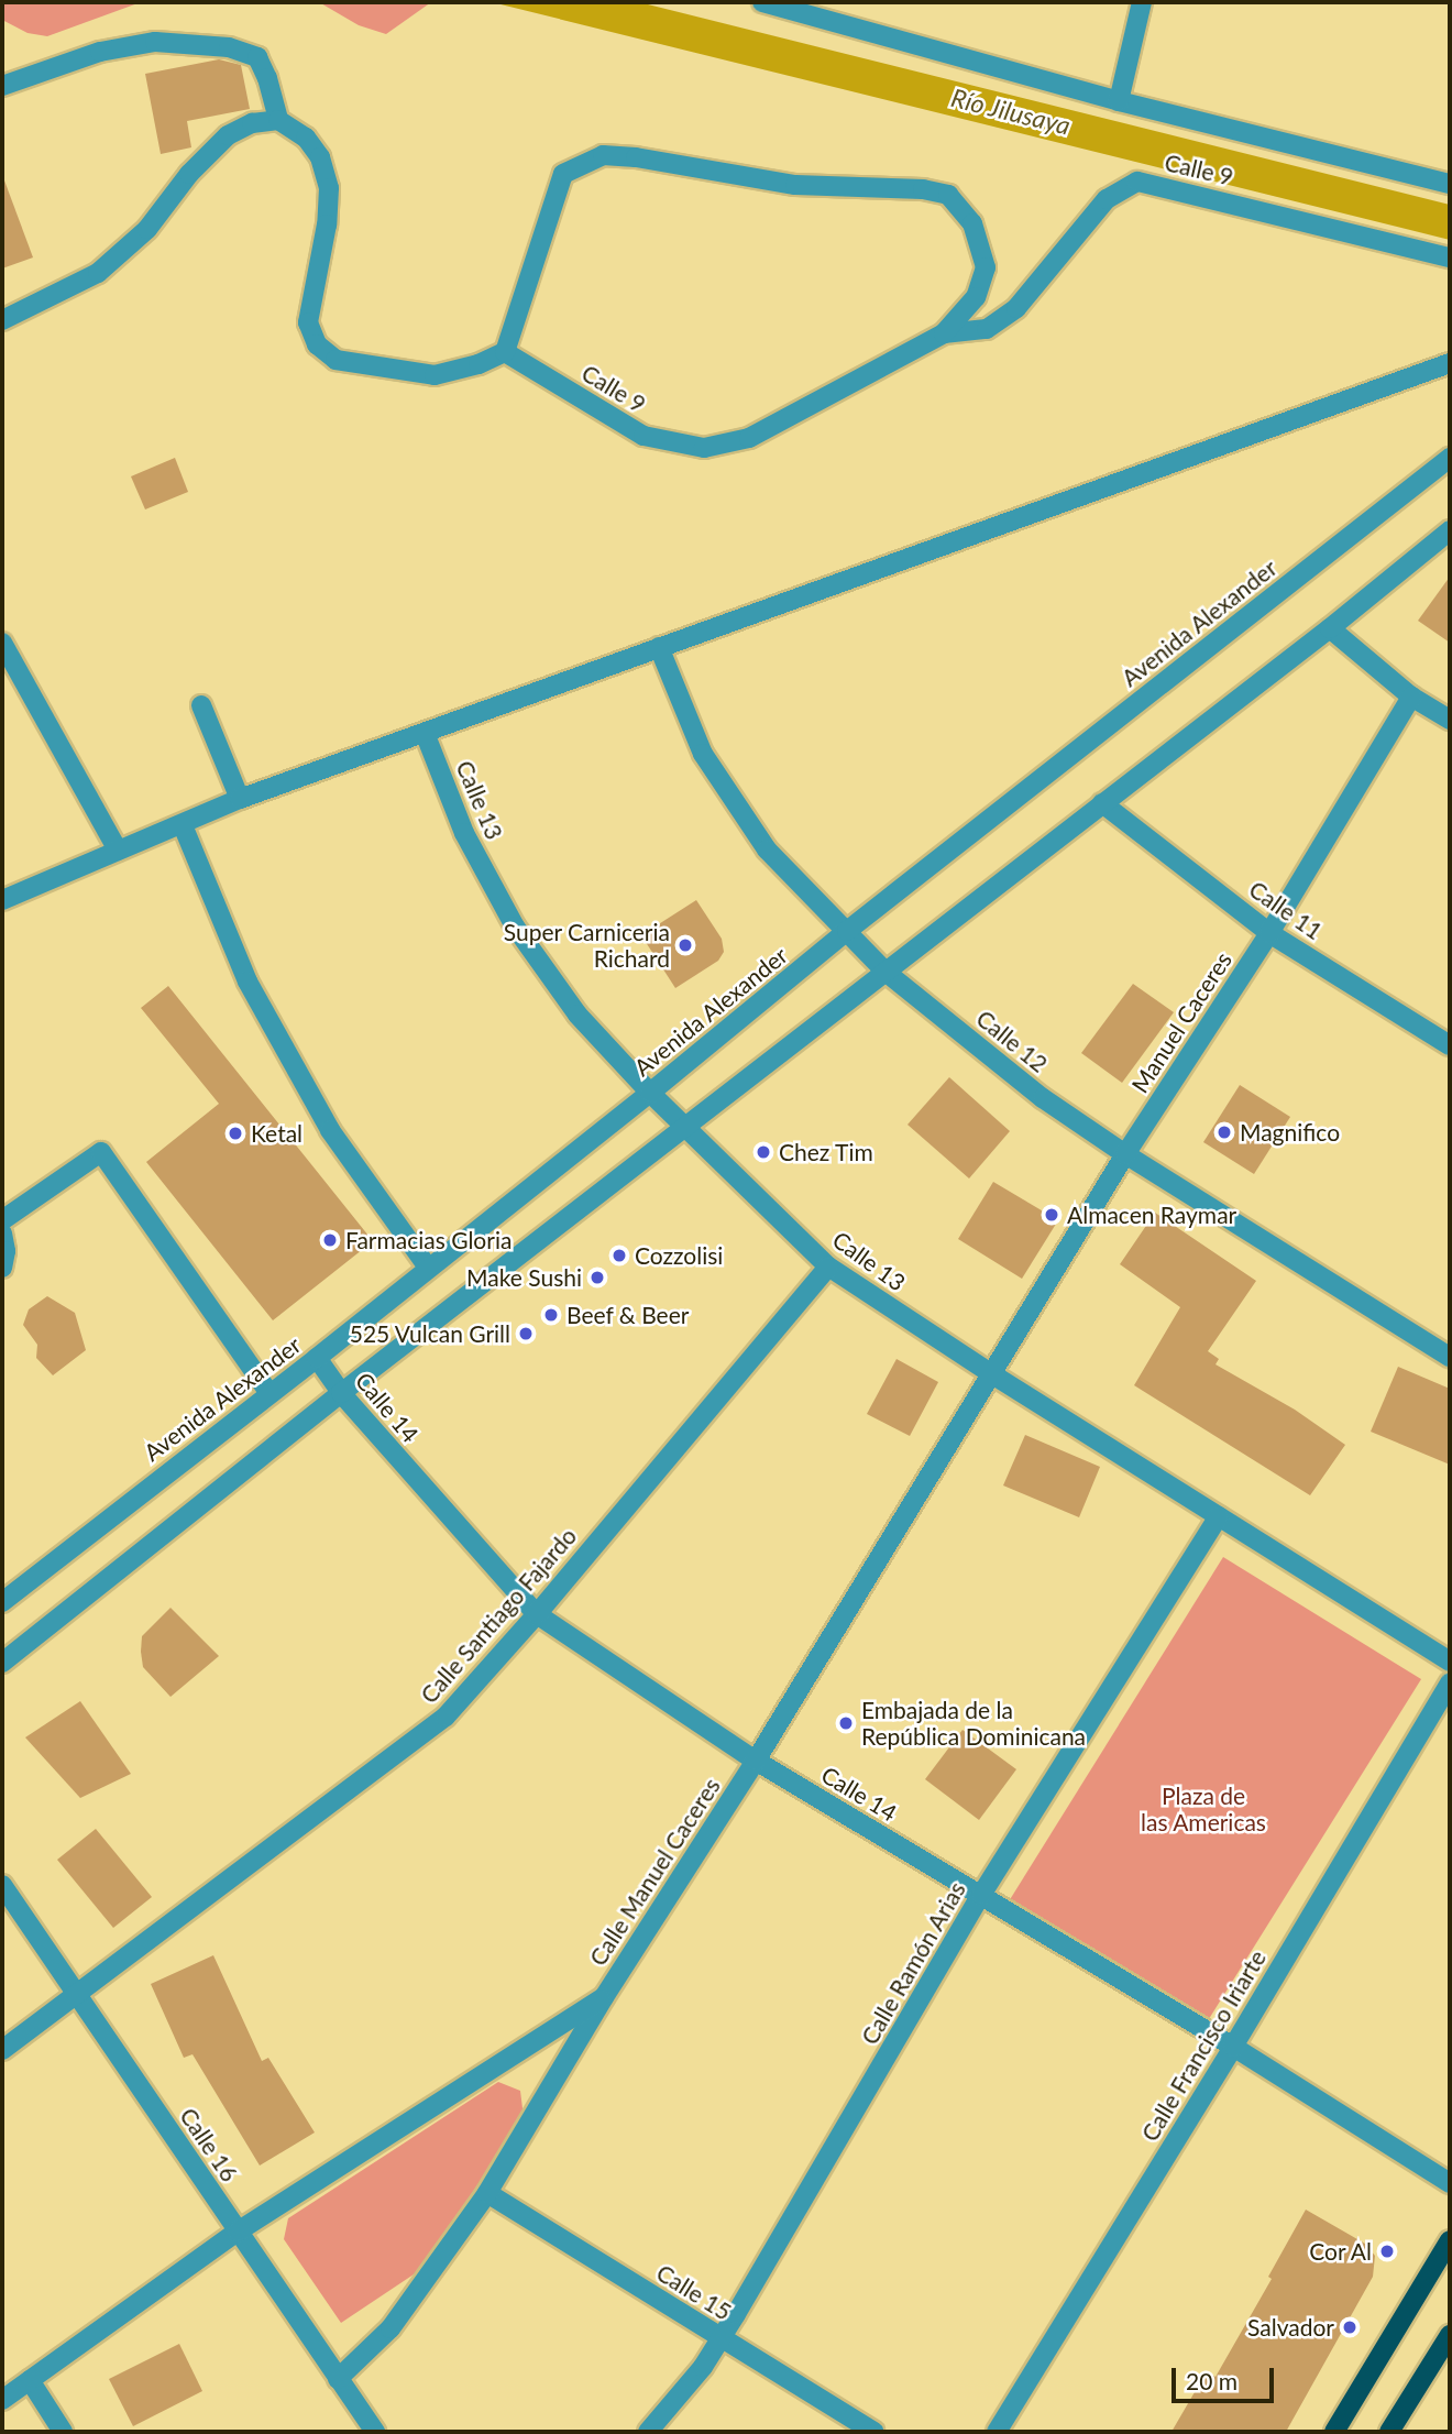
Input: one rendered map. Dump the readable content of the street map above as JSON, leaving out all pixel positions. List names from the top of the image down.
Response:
{
  "streets": {
    "street": [
      "Calle 9",
      "Avenida Alexander",
      "Calle 13",
      "Calle 11",
      "Manuel Caceres",
      "Calle 12",
      "Calle 14",
      "Calle Santiago Fajardo",
      "Calle Manuel Caceres",
      "Calle Ramón Arias",
      "Calle Francisco Iriarte",
      "Calle 16",
      "Calle 15"
    ]
  },
  "crossings": [
    ["Avenida Alexander", "Calle 13"],
    ["Avenida Alexander", "Calle 12"],
    ["Avenida Alexander", "Calle 14"],
    ["Calle 13", "Manuel Caceres"],
    ["Calle 13", "Calle Santiago Fajardo"],
    ["Calle 13", "Calle Manuel Caceres"],
    ["Calle 13", "Calle Ramón Arias"],
    ["Calle 11", "Manuel Caceres"],
    ["Manuel Caceres", "Calle 12"],
    ["Manuel Caceres", "Calle Manuel Caceres"],
    ["Calle 14", "Calle Santiago Fajardo"],
    ["Calle 14", "Calle Manuel Caceres"],
    ["Calle 14", "Calle Ramón Arias"],
    ["Calle 14", "Calle Francisco Iriarte"],
    ["Calle Santiago Fajardo", "Calle 16"],
    ["Calle Manuel Caceres", "Calle 16"],
    ["Calle Manuel Caceres", "Calle 15"],
    ["Calle Ramón Arias", "Calle 15"]
  ],
  "water": ["Río Jilusaya"],
  "parks": ["Plaza de las Americas"],
  "places": [
    "Super Carniceria Richard",
    "Magnifico",
    "Ketal",
    "Chez Tim",
    "Almacen Raymar",
    "Farmacias Gloria",
    "Cozzolisi",
    "Make Sushi",
    "Beef & Beer",
    "525 Vulcan Grill",
    "Embajada de la República Dominicana",
    "Cor Al",
    "Salvador"
  ],
  "scale_bar": "20 m"
}
